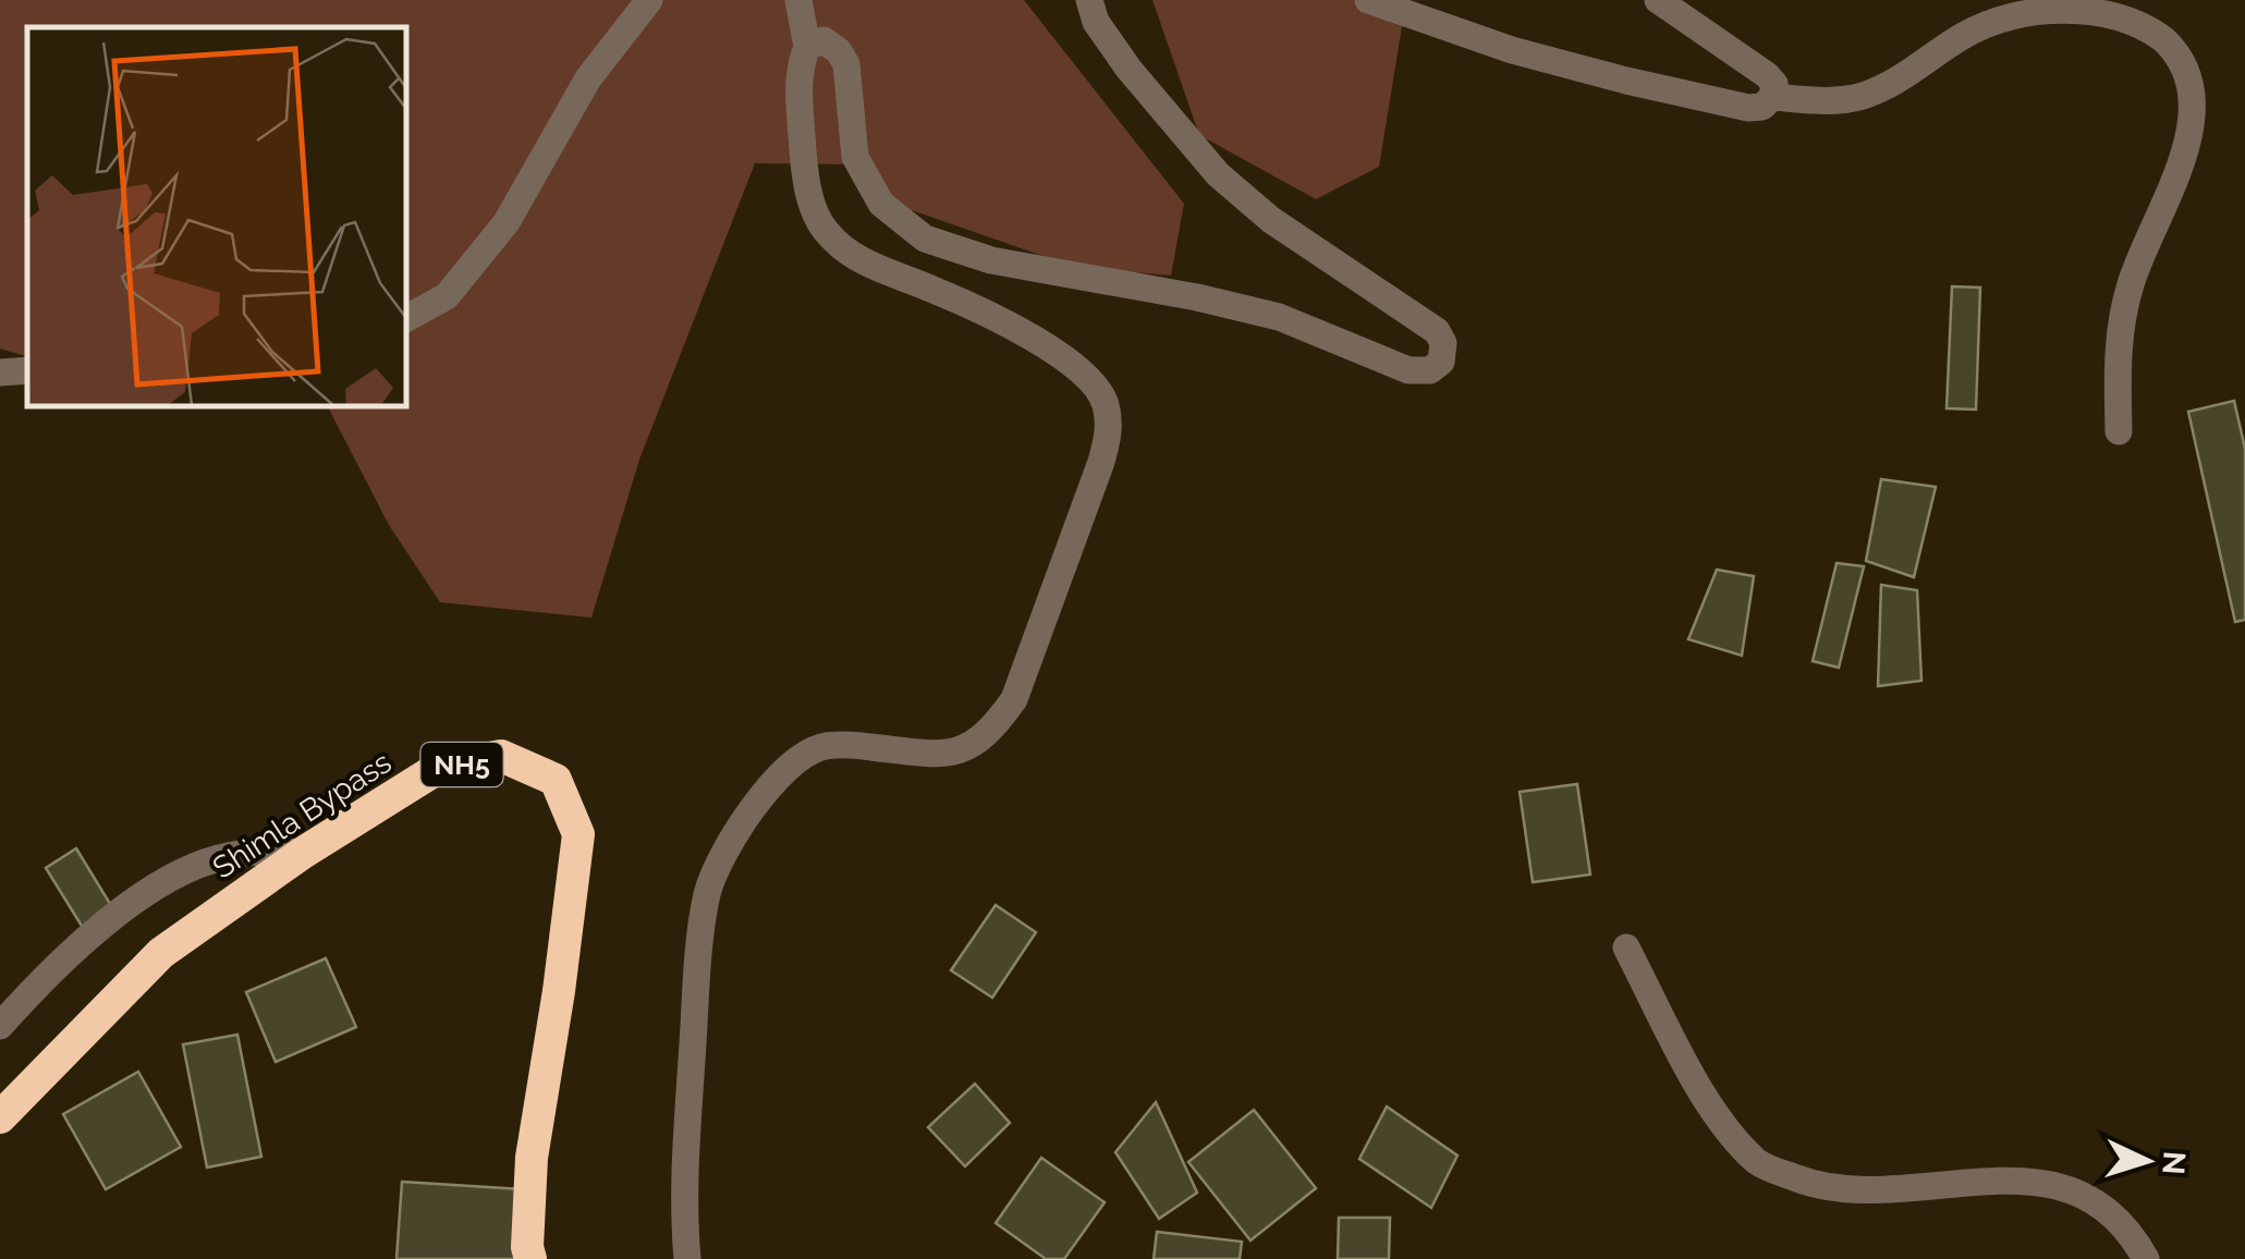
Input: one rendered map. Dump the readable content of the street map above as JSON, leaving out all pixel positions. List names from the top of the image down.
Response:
{
  "streets": {
    "highway": ["NH5", "Shimla Bypass"]
  },
  "north": "right"
}
